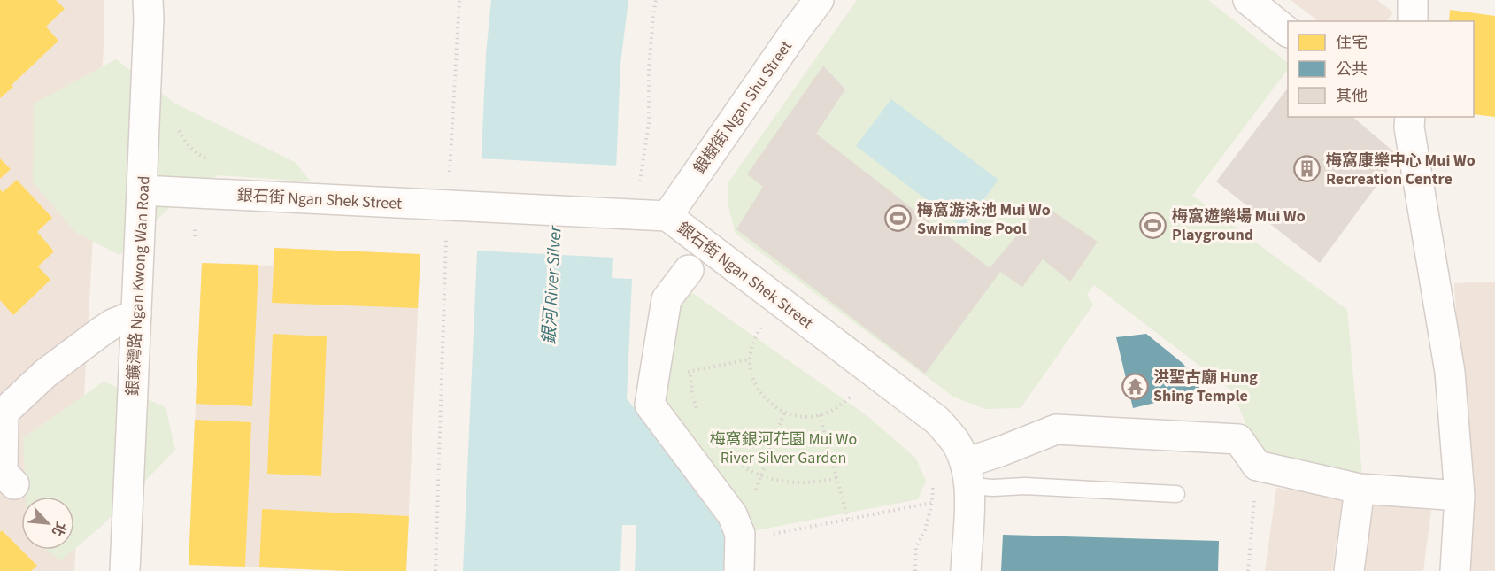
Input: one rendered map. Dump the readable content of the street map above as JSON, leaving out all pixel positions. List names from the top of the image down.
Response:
{
  "streets": {
    "street": ["銀樹街 Ngan Shu Street", "銀石街 Ngan Shek Street", "銀鑛灣路 Ngan Kwong Wan Road"]
  },
  "crossings": [
    ["銀樹街 Ngan Shu Street", "銀石街 Ngan Shek Street"],
    ["銀石街 Ngan Shek Street", "銀鑛灣路 Ngan Kwong Wan Road"]
  ],
  "water": ["銀河 River Silver"],
  "parks": ["梅窩銀河花園 Mui Wo River Silver Garden"],
  "places": {
    "building": ["梅窩康樂中心 Mui Wo Recreation Centre"],
    "sports": ["梅窩游泳池 Mui Wo Swimming Pool", "梅窩遊樂場 Mui Wo Playground"],
    "temple": ["洪聖古廟 Hung Shing Temple"]
  },
  "legend": ["住宅", "公共", "其他"],
  "north": "bottom right"
}
